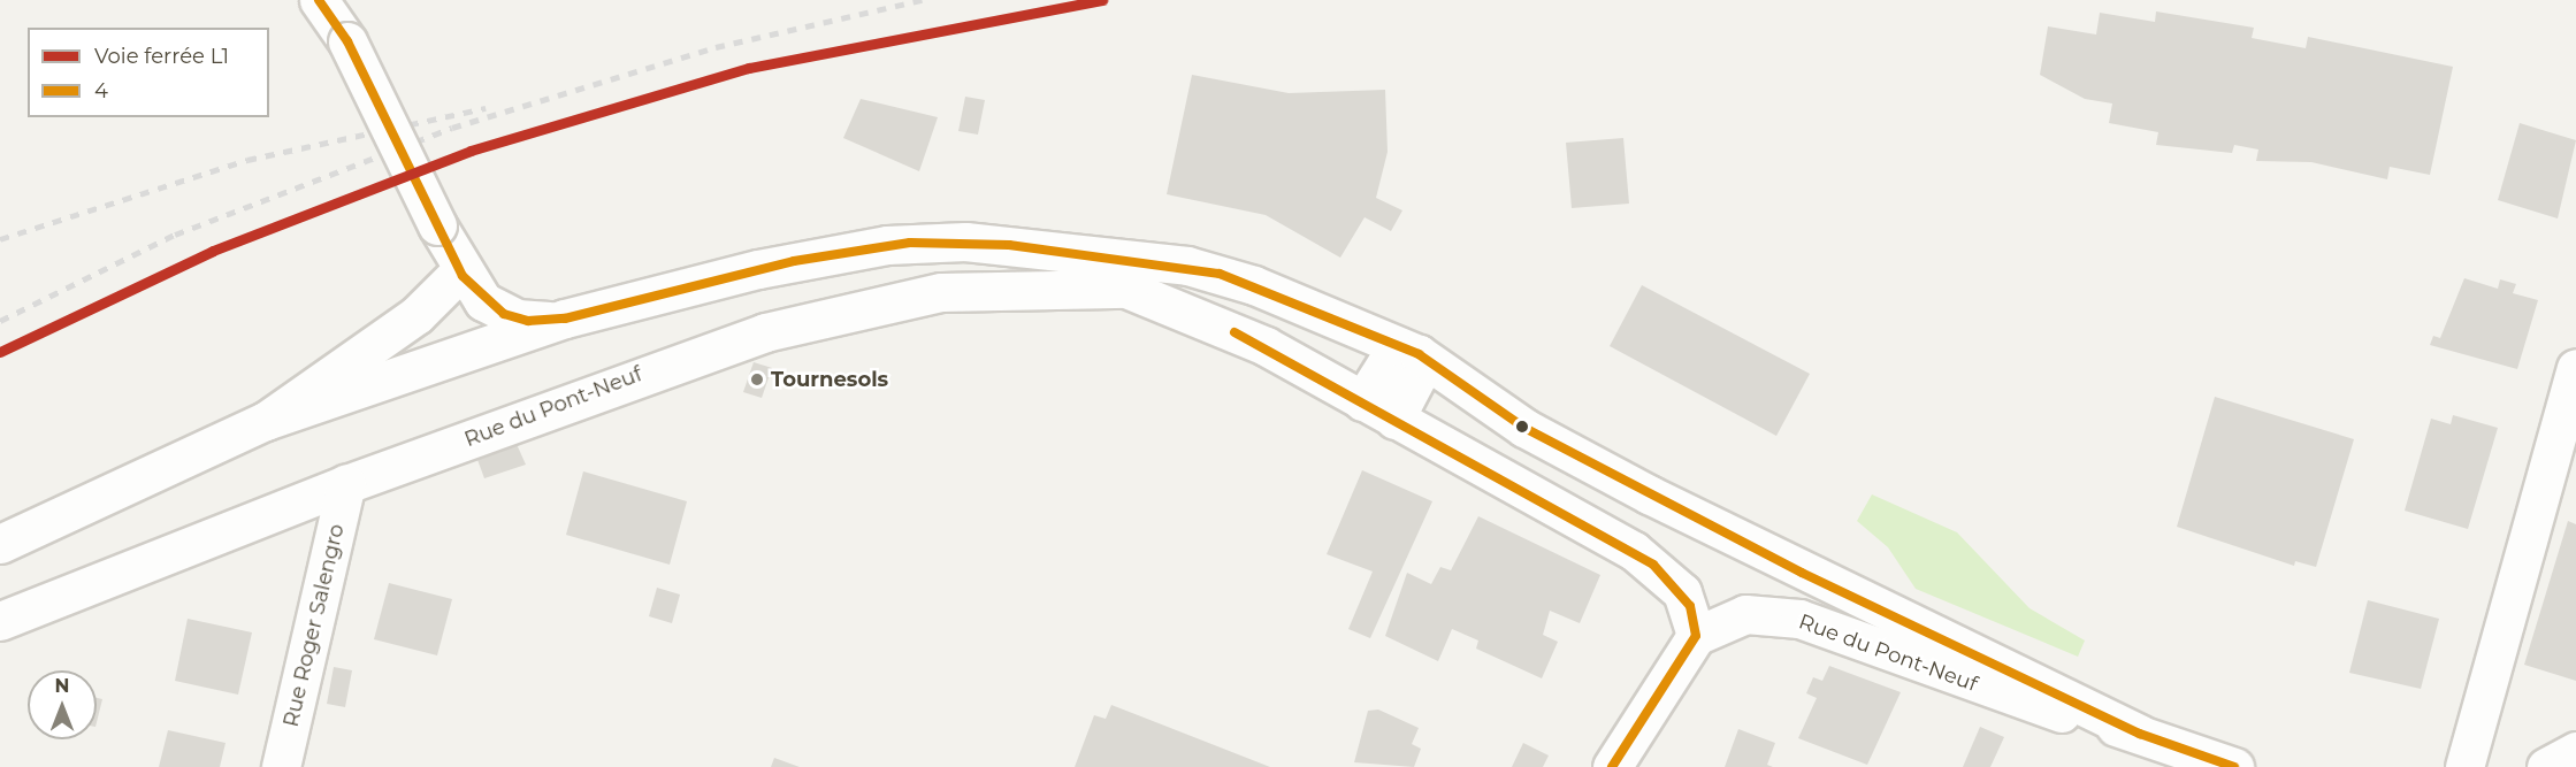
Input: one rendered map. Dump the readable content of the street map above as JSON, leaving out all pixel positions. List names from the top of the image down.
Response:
{
  "streets": {
    "street": ["Rue du Pont-Neuf", "Rue Roger Salengro"]
  },
  "crossings": [
    ["Rue du Pont-Neuf", "Rue Roger Salengro"]
  ],
  "places": ["Tournesols"],
  "lines": ["rail line L1", "transit line 4"],
  "legend": ["Voie ferrée L1", "4"],
  "north": "top"
}
